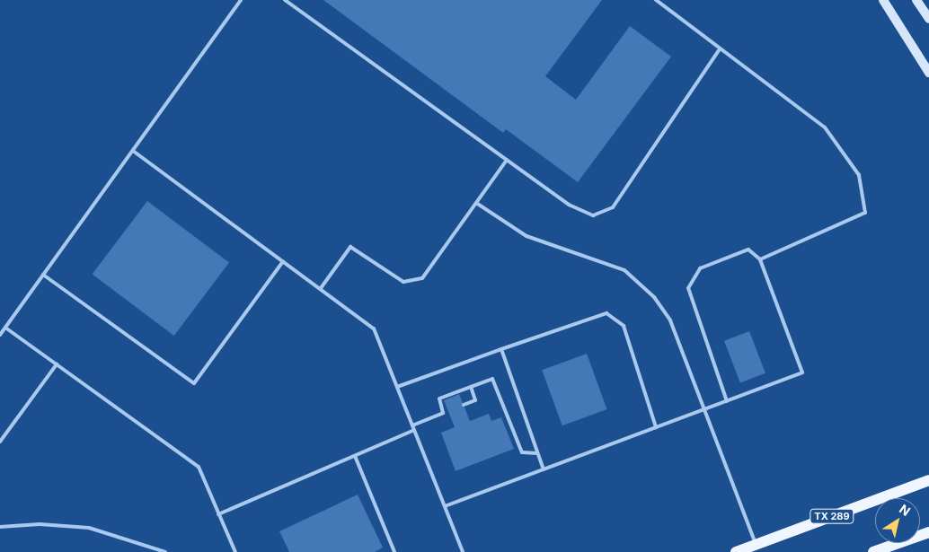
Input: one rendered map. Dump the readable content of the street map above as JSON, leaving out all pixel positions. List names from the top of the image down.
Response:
{
  "streets": {
    "main road": ["TX 289"]
  },
  "north": "top right"
}
